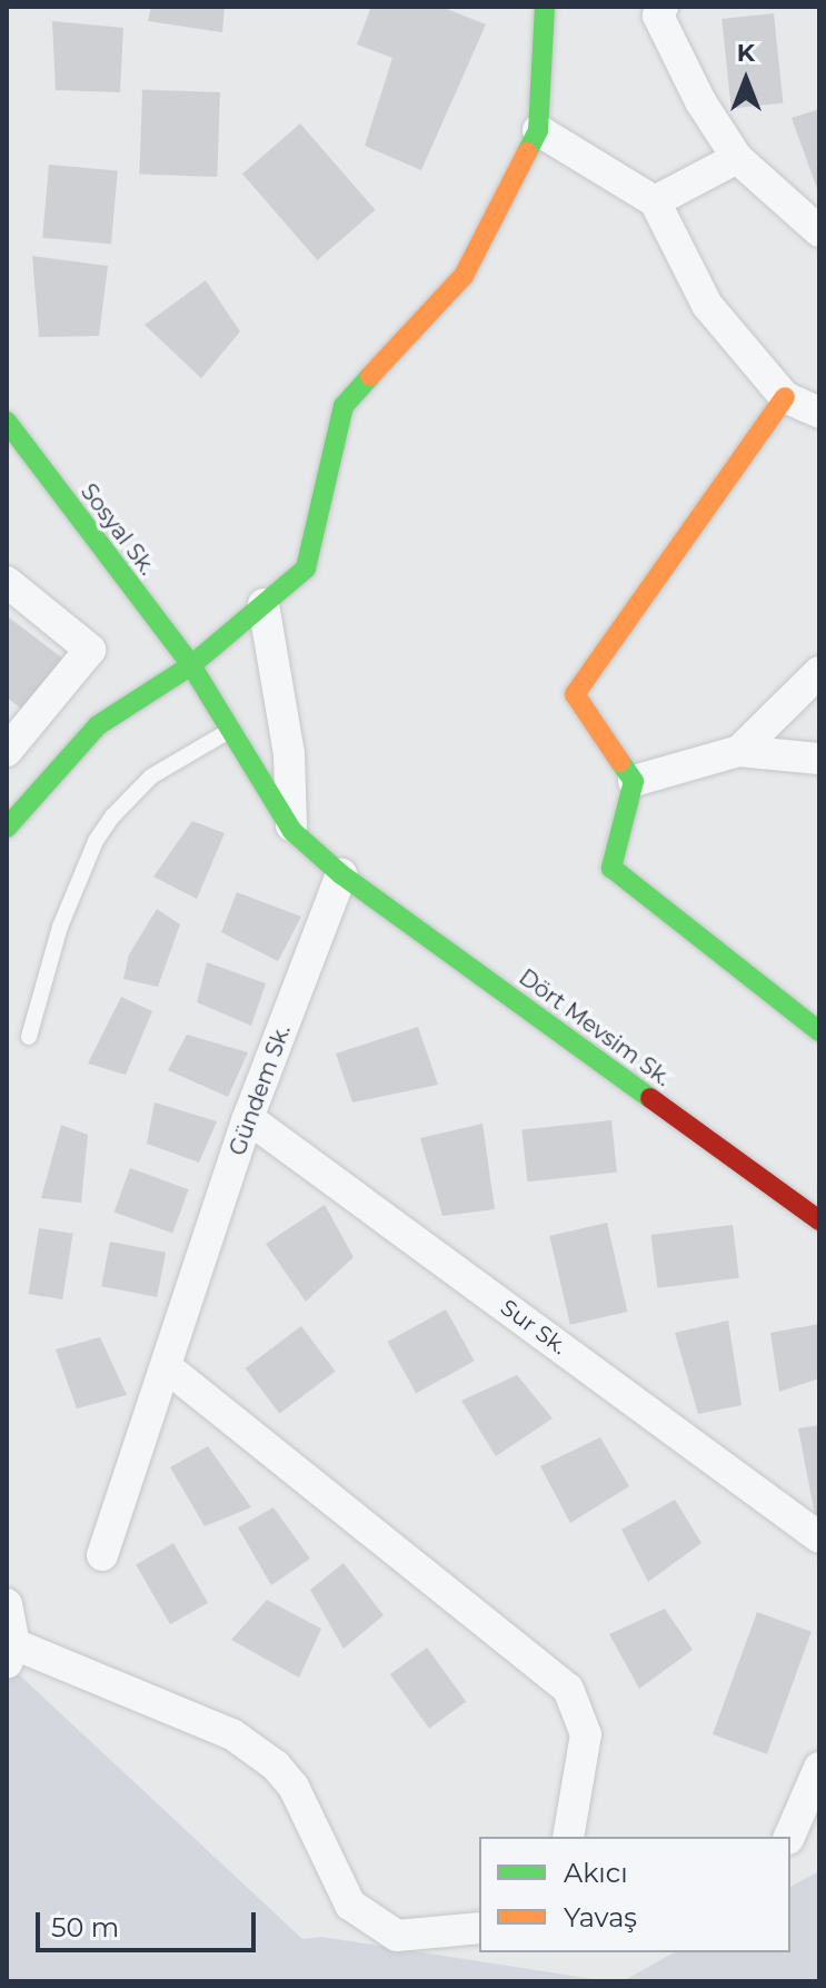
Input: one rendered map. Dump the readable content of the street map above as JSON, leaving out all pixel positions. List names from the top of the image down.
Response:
{
  "streets": {
    "street": [
      "Sosyal Sk.",
      "Dört Mevsim Sk.",
      "Gündem Sk.",
      "Sur Sk."
    ]
  },
  "crossings": [
    ["Dört Mevsim Sk.", "Gündem Sk."],
    ["Gündem Sk.", "Sur Sk."]
  ],
  "legend": ["Akıcı", "Yavaş"],
  "scale_bar": "50 m",
  "north": "top"
}
